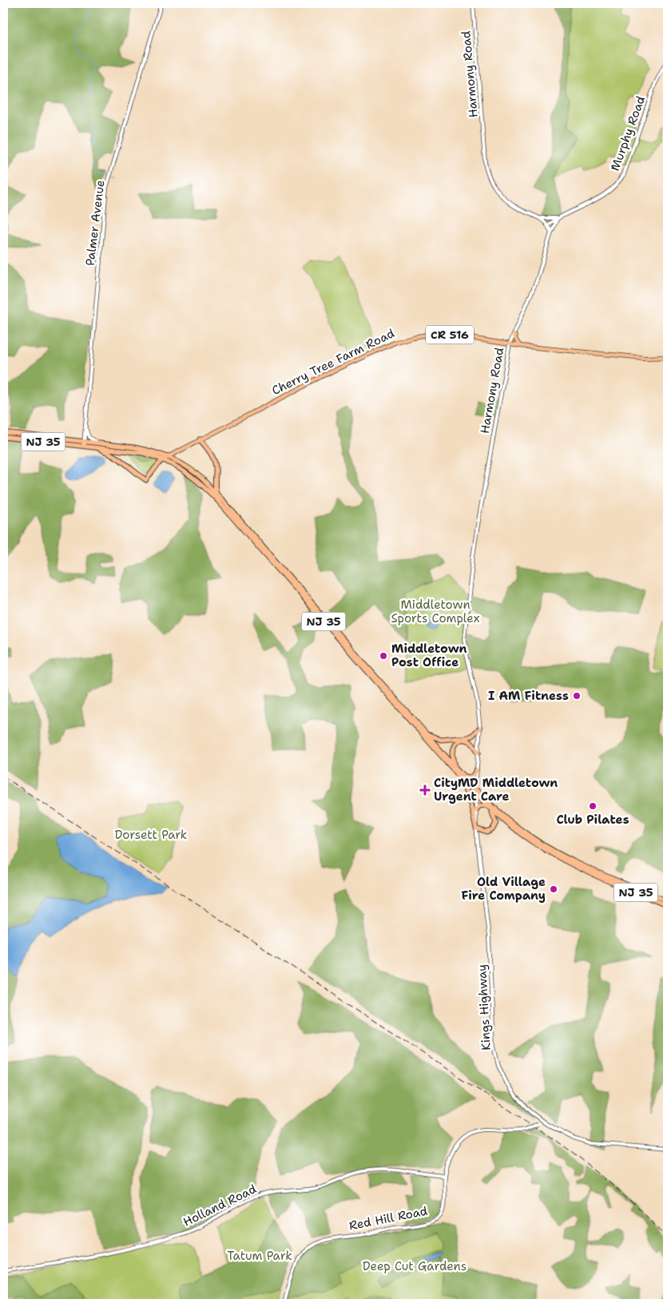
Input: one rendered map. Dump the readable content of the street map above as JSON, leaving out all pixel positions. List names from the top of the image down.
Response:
{
  "streets": {
    "highway": ["CR 516", "NJ 35"],
    "main road": ["Cherry Tree Farm Road"],
    "street": [
      "Harmony Road",
      "Murphy Road",
      "Palmer Avenue",
      "Kings Highway",
      "Holland Road",
      "Red Hill Road"
    ]
  },
  "crossings": [
    ["Harmony Road", "Murphy Road"],
    ["Harmony Road", "Cherry Tree Farm Road"],
    ["Harmony Road", "NJ 35"],
    ["Harmony Road", "Kings Highway"],
    ["Palmer Avenue", "NJ 35"],
    ["CR 516", "Cherry Tree Farm Road"],
    ["CR 516", "NJ 35"],
    ["Cherry Tree Farm Road", "NJ 35"],
    ["NJ 35", "Kings Highway"],
    ["Kings Highway", "Red Hill Road"],
    ["Holland Road", "Red Hill Road"]
  ],
  "parks": [
    "Middletown Sports Complex",
    "Dorsett Park",
    "Tatum Park",
    "Deep Cut Gardens"
  ],
  "places": {
    "other": [
      "Middletown Post Office",
      "I AM Fitness",
      "Club Pilates",
      "Old Village Fire Company"
    ],
    "health": ["CityMD Middletown Urgent Care"]
  }
}
